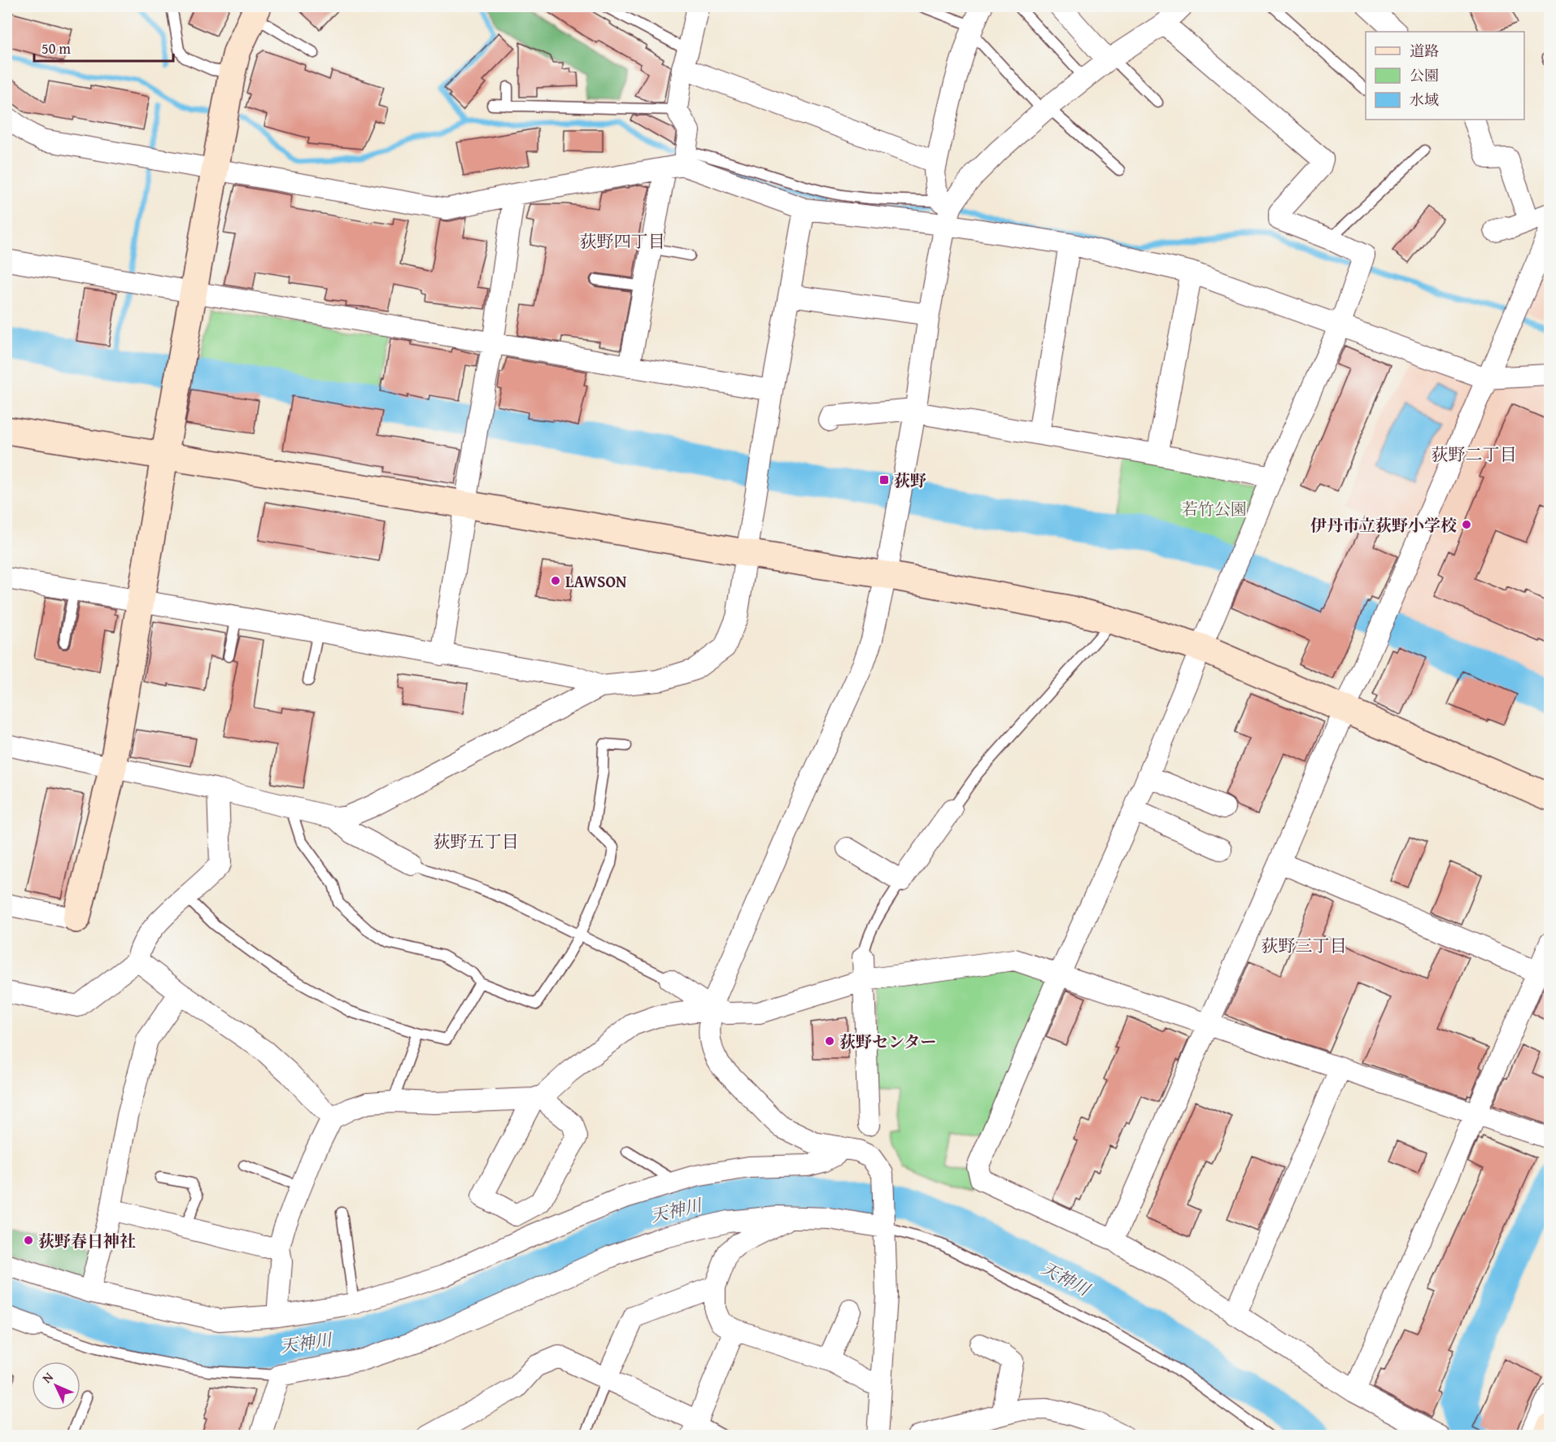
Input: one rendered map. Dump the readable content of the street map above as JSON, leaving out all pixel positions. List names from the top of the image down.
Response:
{
  "districts": [
    "荻野四丁目",
    "荻野二丁目",
    "荻野五丁目",
    "荻野三丁目"
  ],
  "water": ["天神川"],
  "parks": ["若竹公園"],
  "places": {
    "transit": ["荻野"],
    "other": [
      "伊丹市立荻野小学校",
      "LAWSON",
      "荻野センター",
      "荻野春日神社"
    ]
  },
  "legend": ["道路", "公園", "水域"],
  "scale_bar": "50 m",
  "north": "top left"
}
